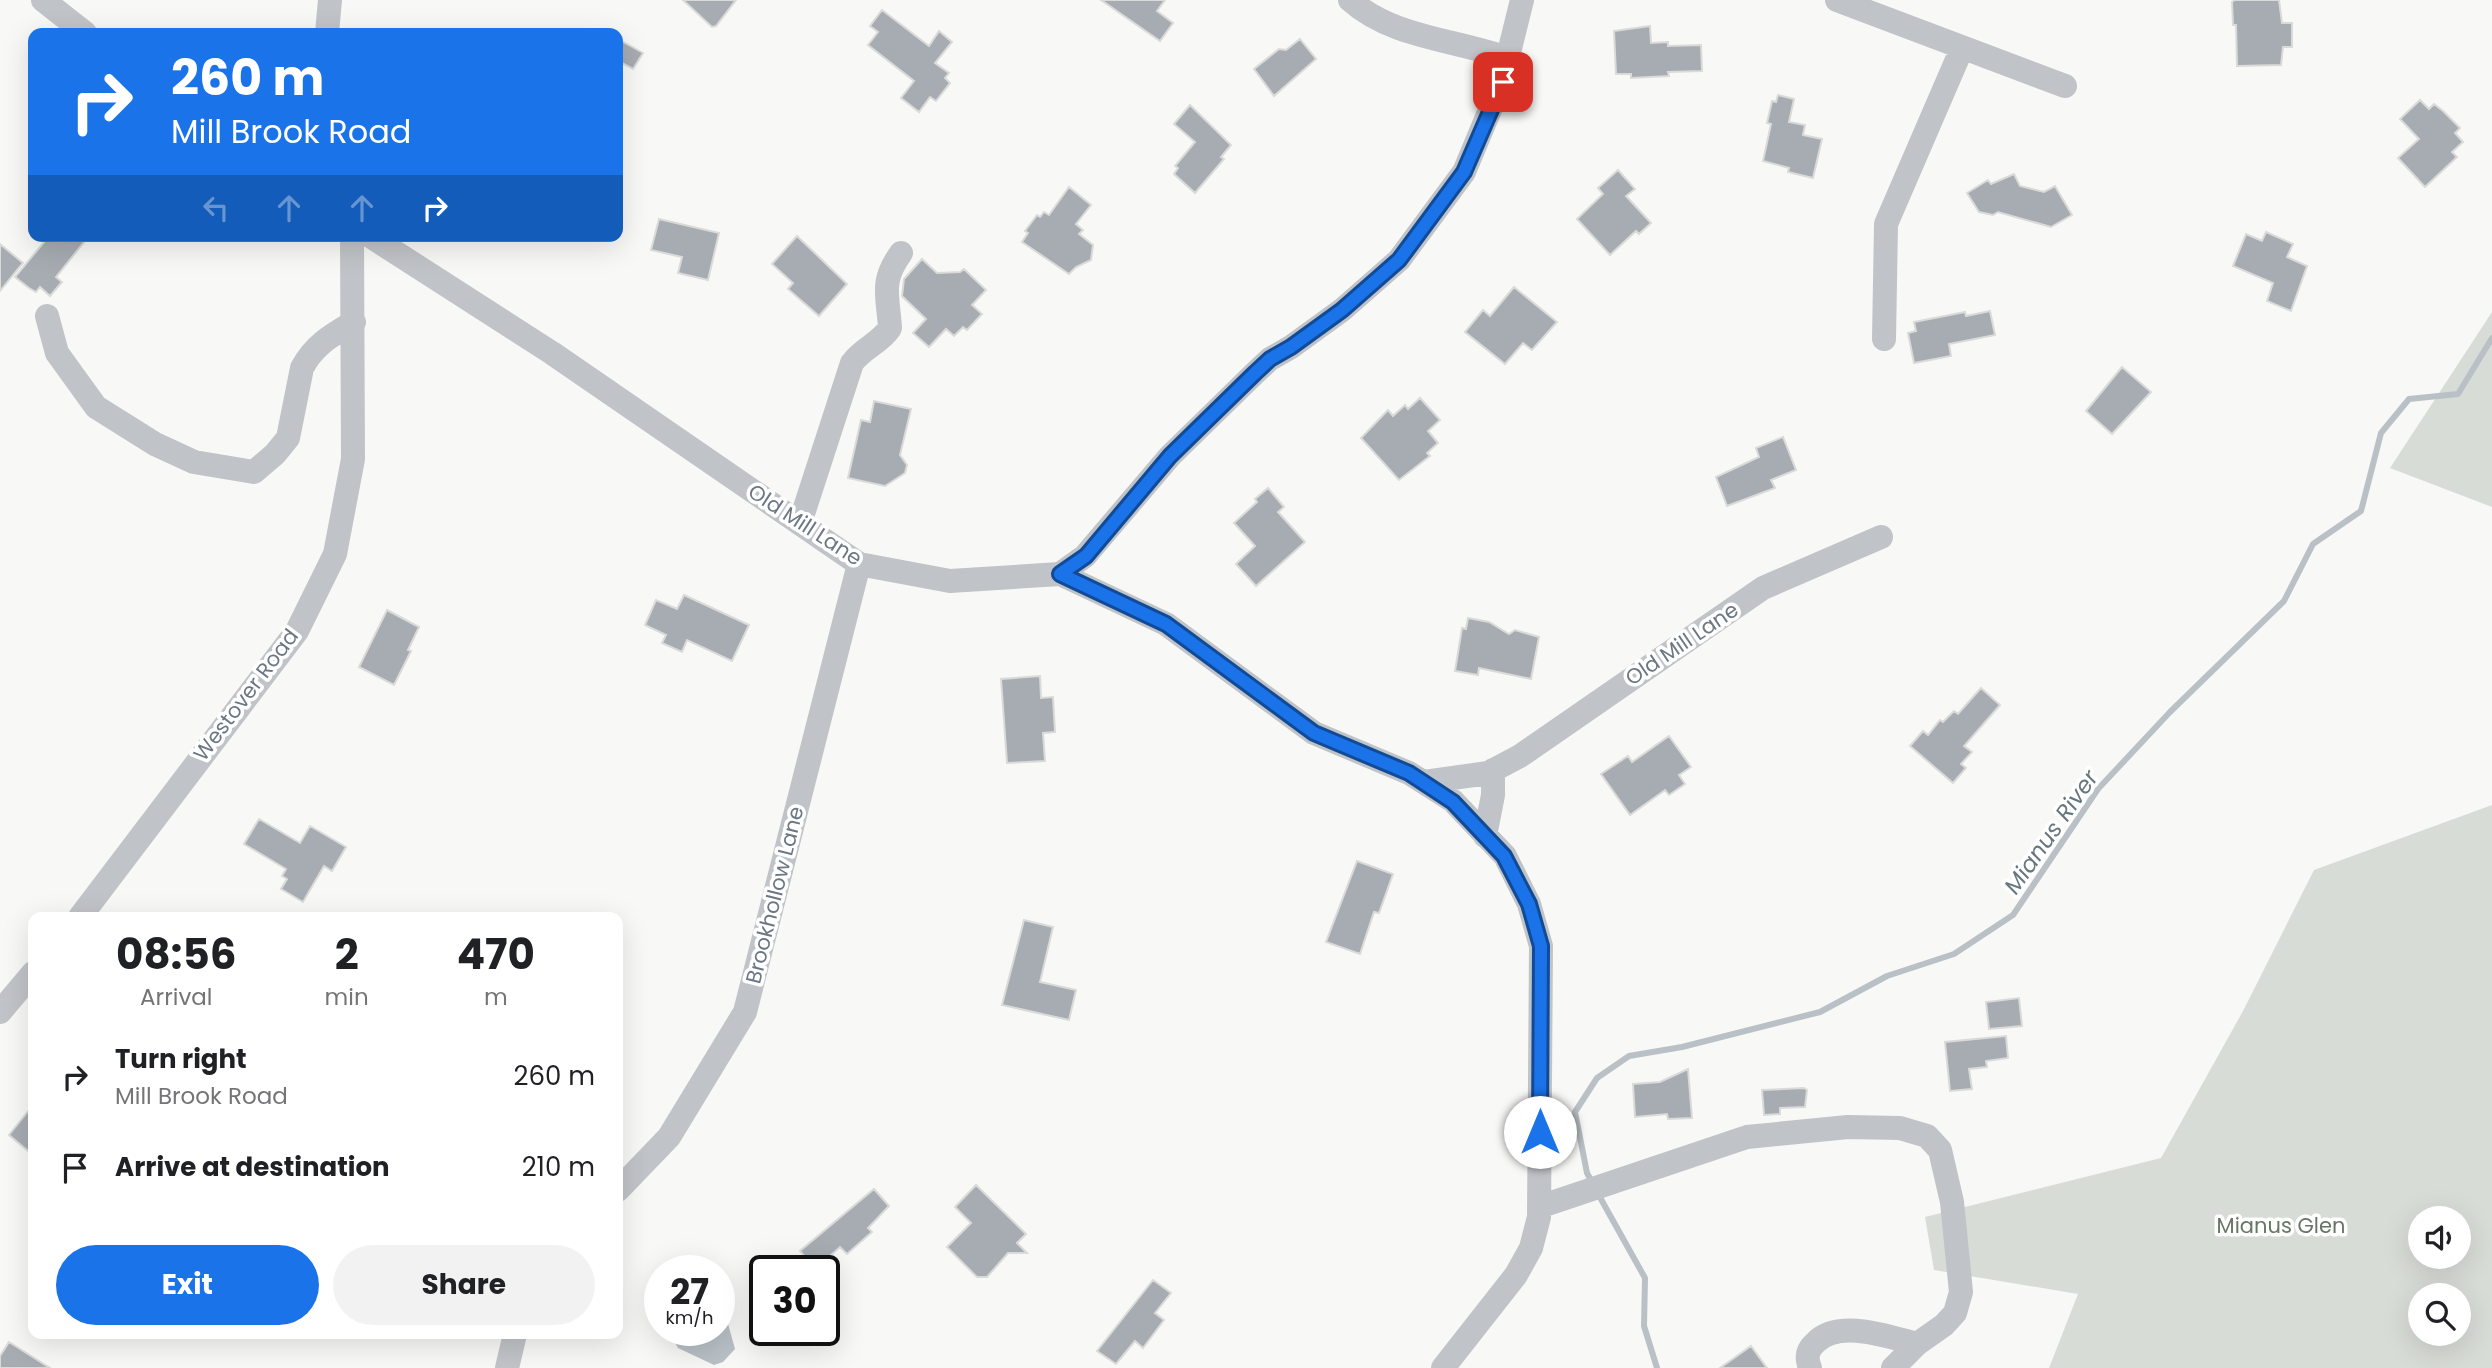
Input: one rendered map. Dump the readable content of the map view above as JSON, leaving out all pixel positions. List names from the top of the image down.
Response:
{
  "streets": {
    "street": ["Old Mill Lane", "Westover Road", "Brookhollow Lane"]
  },
  "crossings": [
    ["Old Mill Lane", "Brookhollow Lane"]
  ],
  "water": ["Mianus River"],
  "parks": ["Mianus Glen"],
  "page": {
    "turn": ["260 m", "Mill Brook Road"],
    "eta": [
      "08:56",
      "Arrival",
      "2",
      "min",
      "470",
      "m"
    ],
    "list": [
      {
        "name": "Turn right",
        "note": "Mill Brook Road",
        "value": "260 m"
      },
      {
        "name": "Arrive at destination",
        "value": "210 m"
      }
    ],
    "buttons": ["Exit", "Share"],
    "speed": "27 km/h",
    "limit": "30"
  }
}
